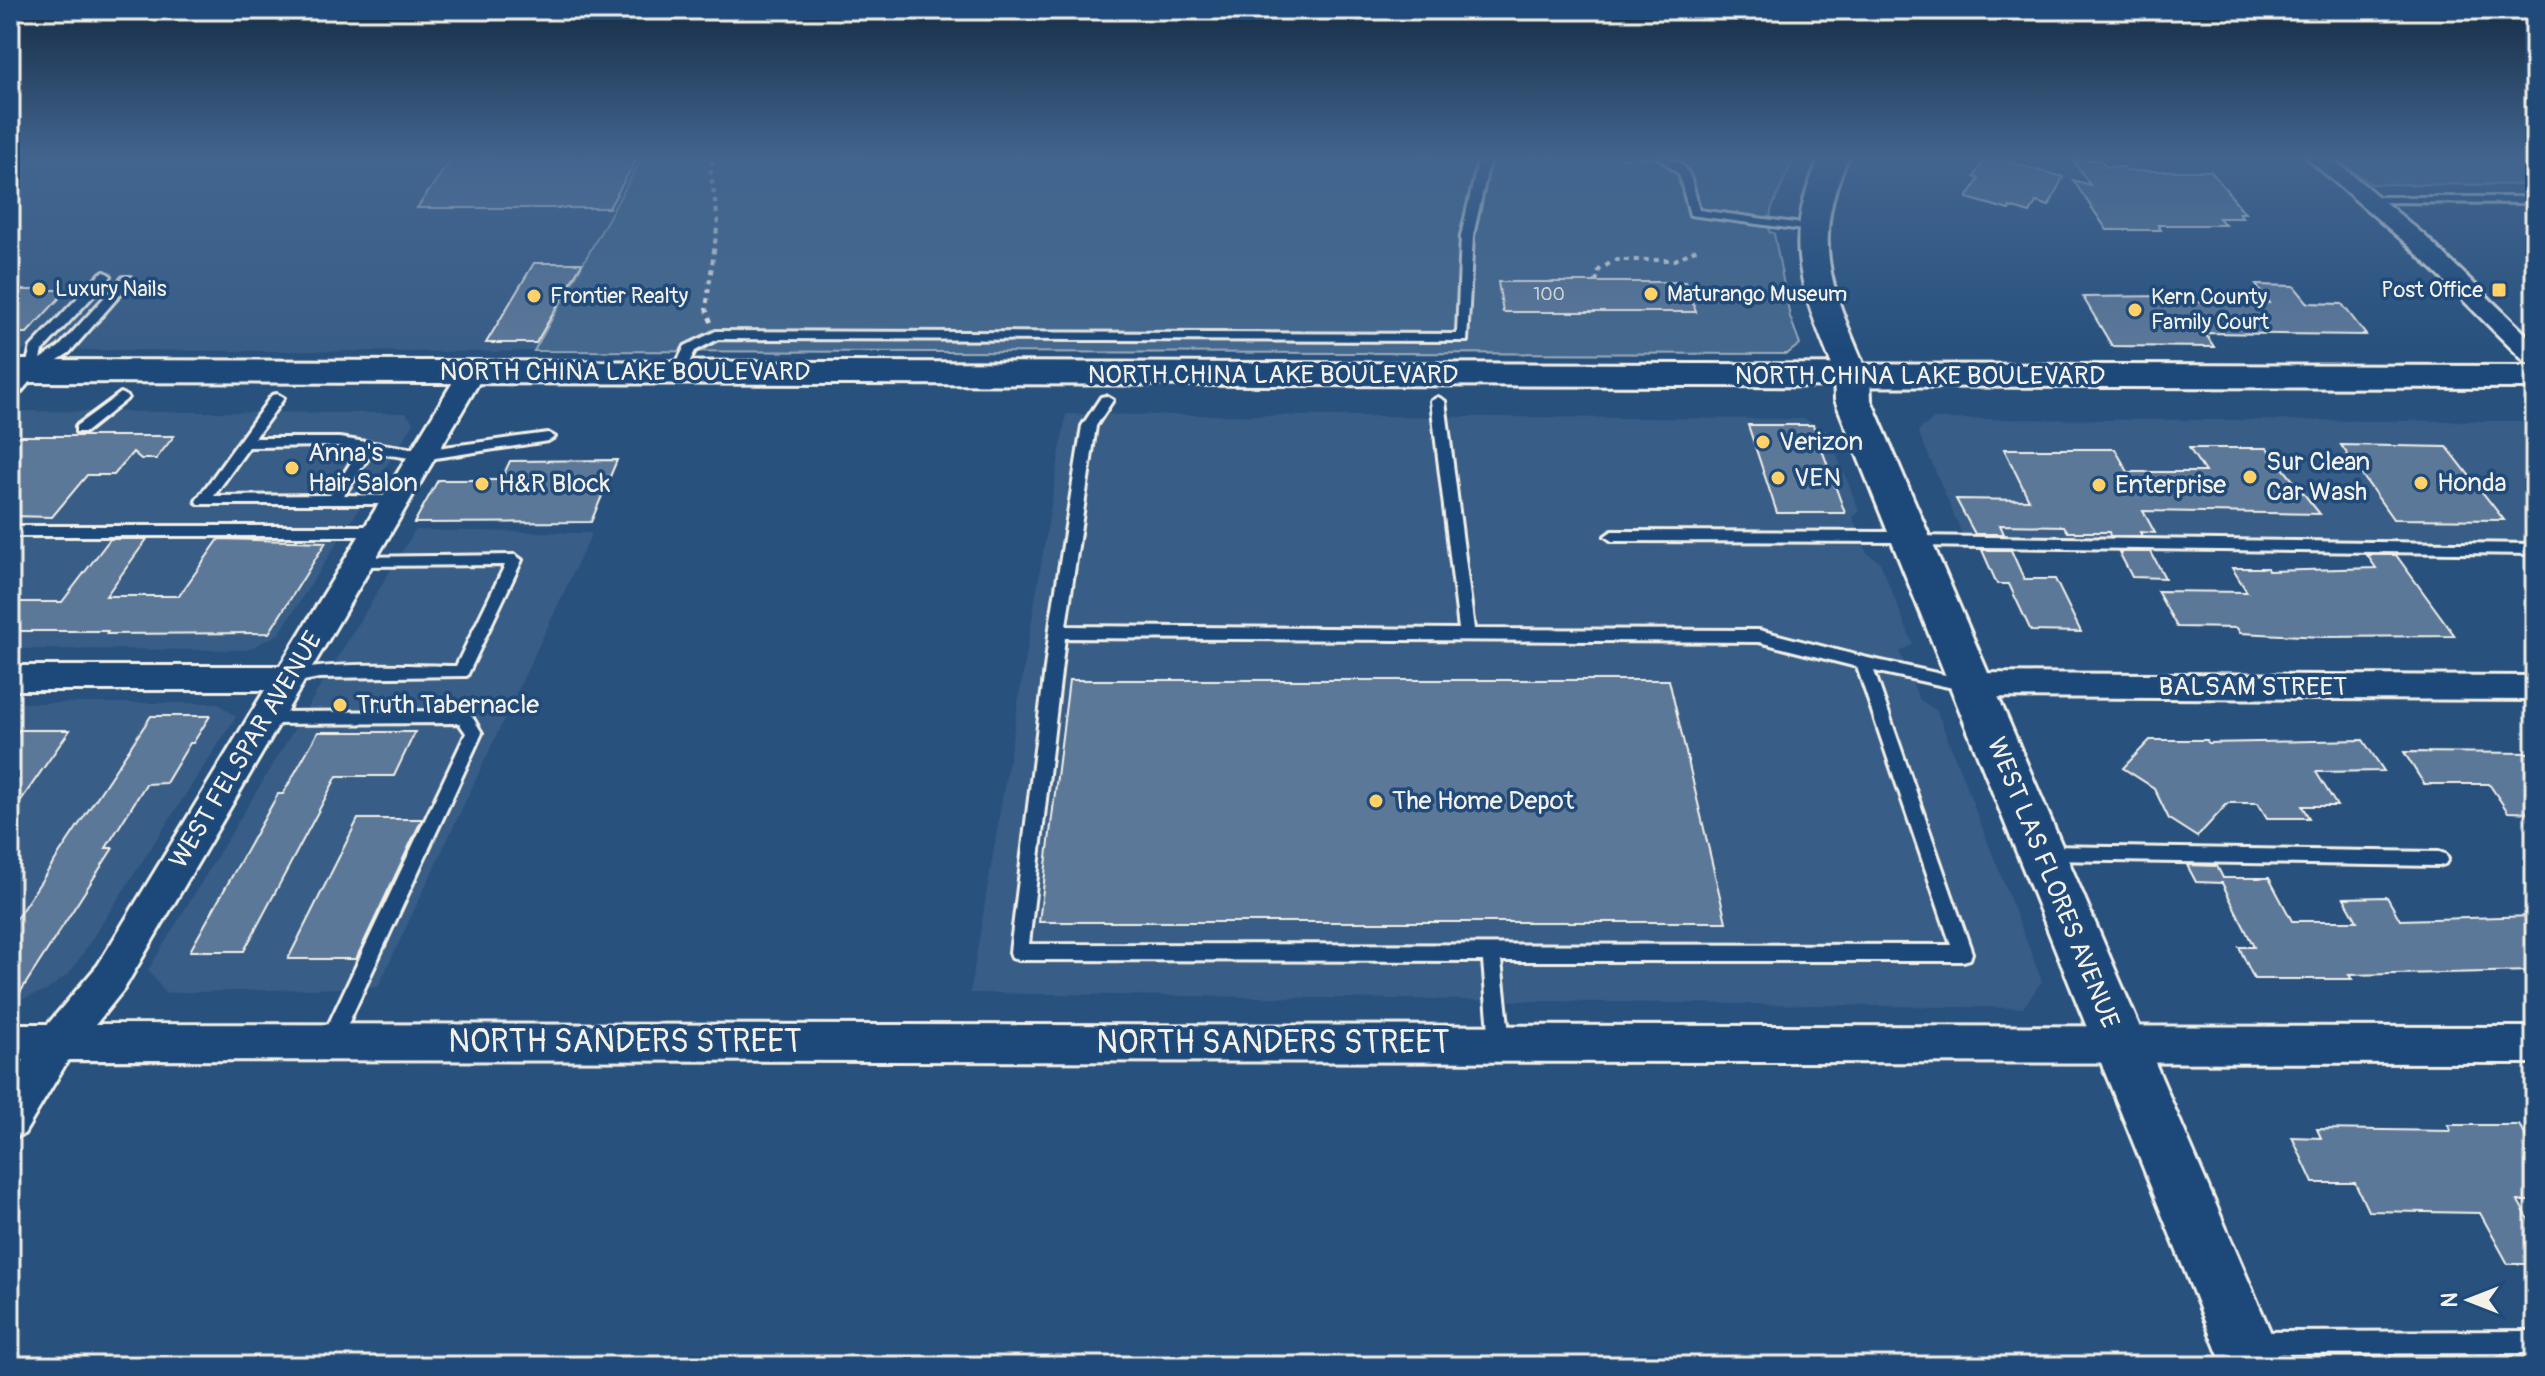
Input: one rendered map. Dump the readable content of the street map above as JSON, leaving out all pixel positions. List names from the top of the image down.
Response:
{
  "streets": {
    "main road": ["NORTH CHINA LAKE BOULEVARD", "WEST LAS FLORES AVENUE"],
    "street": ["BALSAM STREET", "WEST FELSPAR AVENUE", "NORTH SANDERS STREET"]
  },
  "crossings": [
    ["NORTH CHINA LAKE BOULEVARD", "WEST FELSPAR AVENUE"],
    ["NORTH CHINA LAKE BOULEVARD", "WEST LAS FLORES AVENUE"],
    ["BALSAM STREET", "WEST LAS FLORES AVENUE"],
    ["WEST FELSPAR AVENUE", "NORTH SANDERS STREET"],
    ["WEST LAS FLORES AVENUE", "NORTH SANDERS STREET"]
  ],
  "places": {
    "other": [
      "Luxury Nails",
      "Maturango Museum",
      "Frontier Realty",
      "Kern County Family Court",
      "Verizon",
      "Anna's Hair Salon",
      "Sur Clean Car Wash",
      "VEN",
      "Honda",
      "H&R Block",
      "Enterprise",
      "Truth Tabernacle",
      "The Home Depot"
    ],
    "transit": ["Post Office"]
  },
  "house_numbers": ["100"],
  "north": "left"
}
